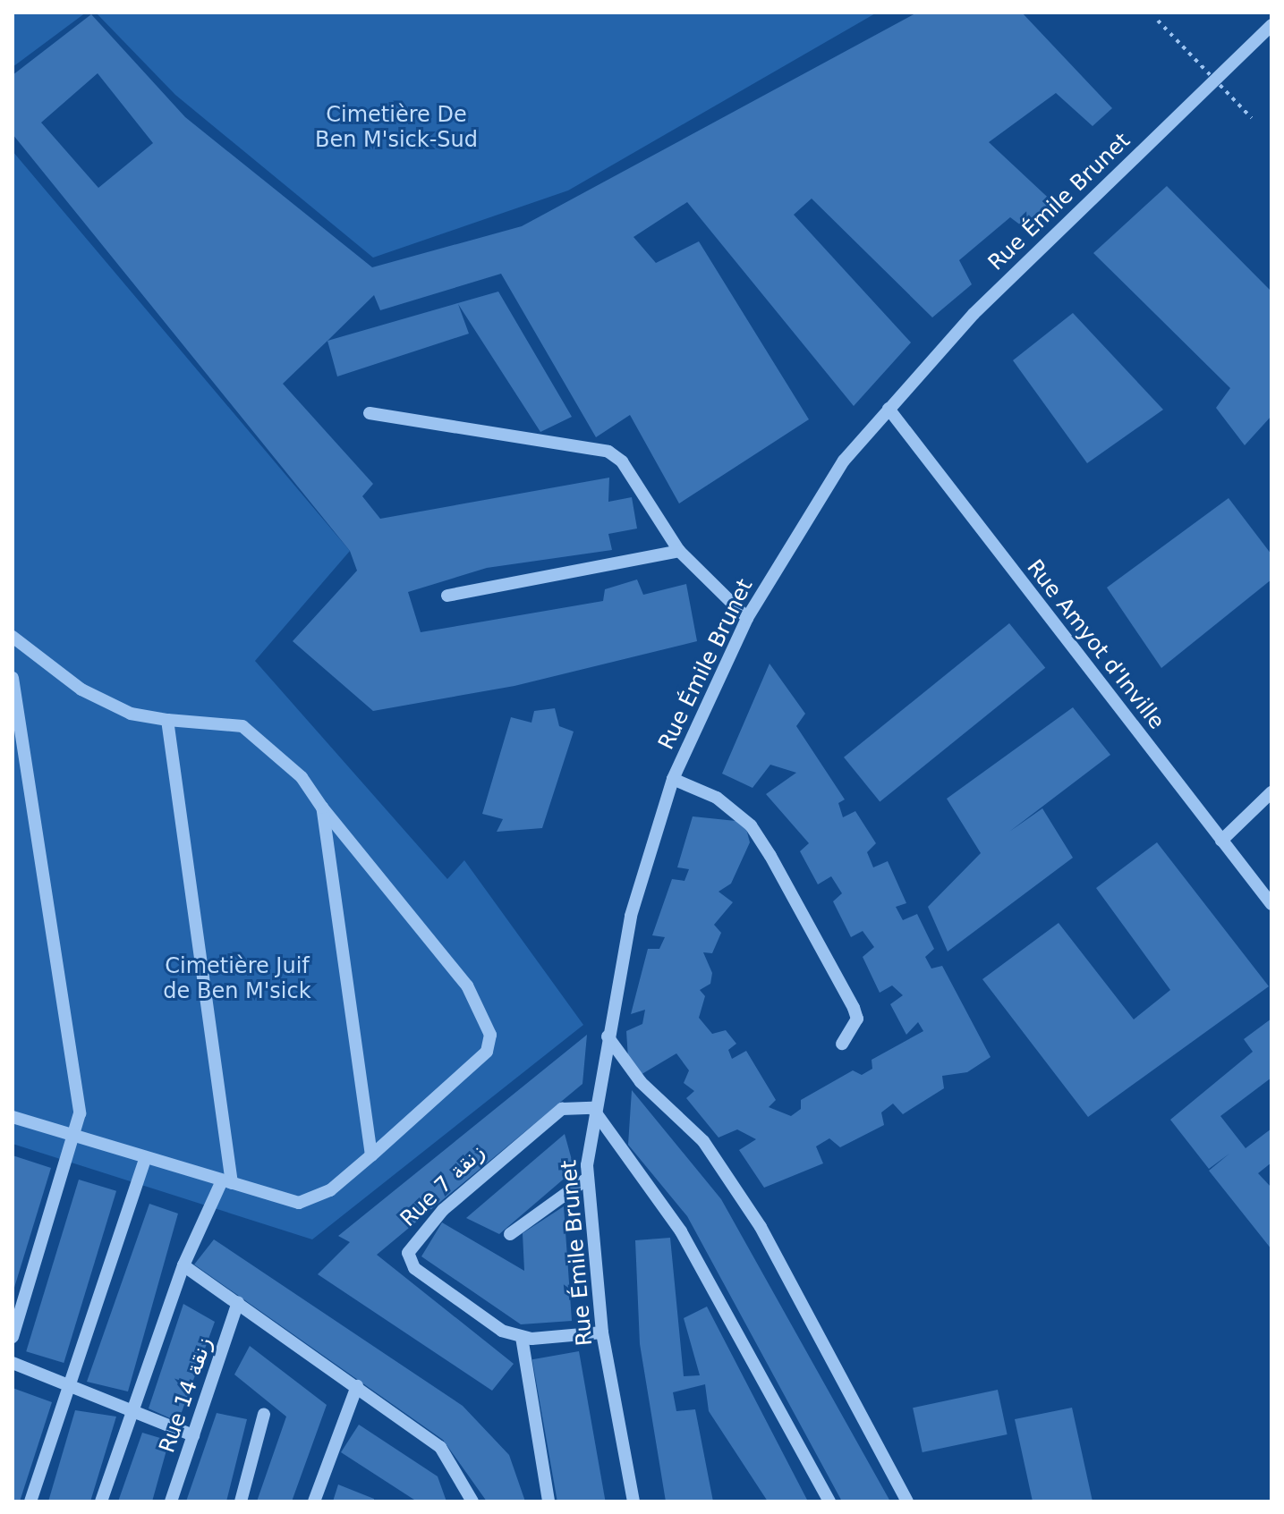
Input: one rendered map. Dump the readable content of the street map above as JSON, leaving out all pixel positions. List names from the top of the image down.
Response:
{
  "streets": {
    "street": [
      "Rue Émile Brunet",
      "Rue Amyot d'Inville",
      "Rue 7 زنقة",
      "Rue 14 زنقة"
    ]
  },
  "crossings": [
    ["Rue Émile Brunet", "Rue Amyot d'Inville"],
    ["Rue Émile Brunet", "Rue 7 زنقة"]
  ],
  "parks": ["Cimetière De Ben M'sick-Sud", "Cimetière Juif de Ben M'sick"]
}
